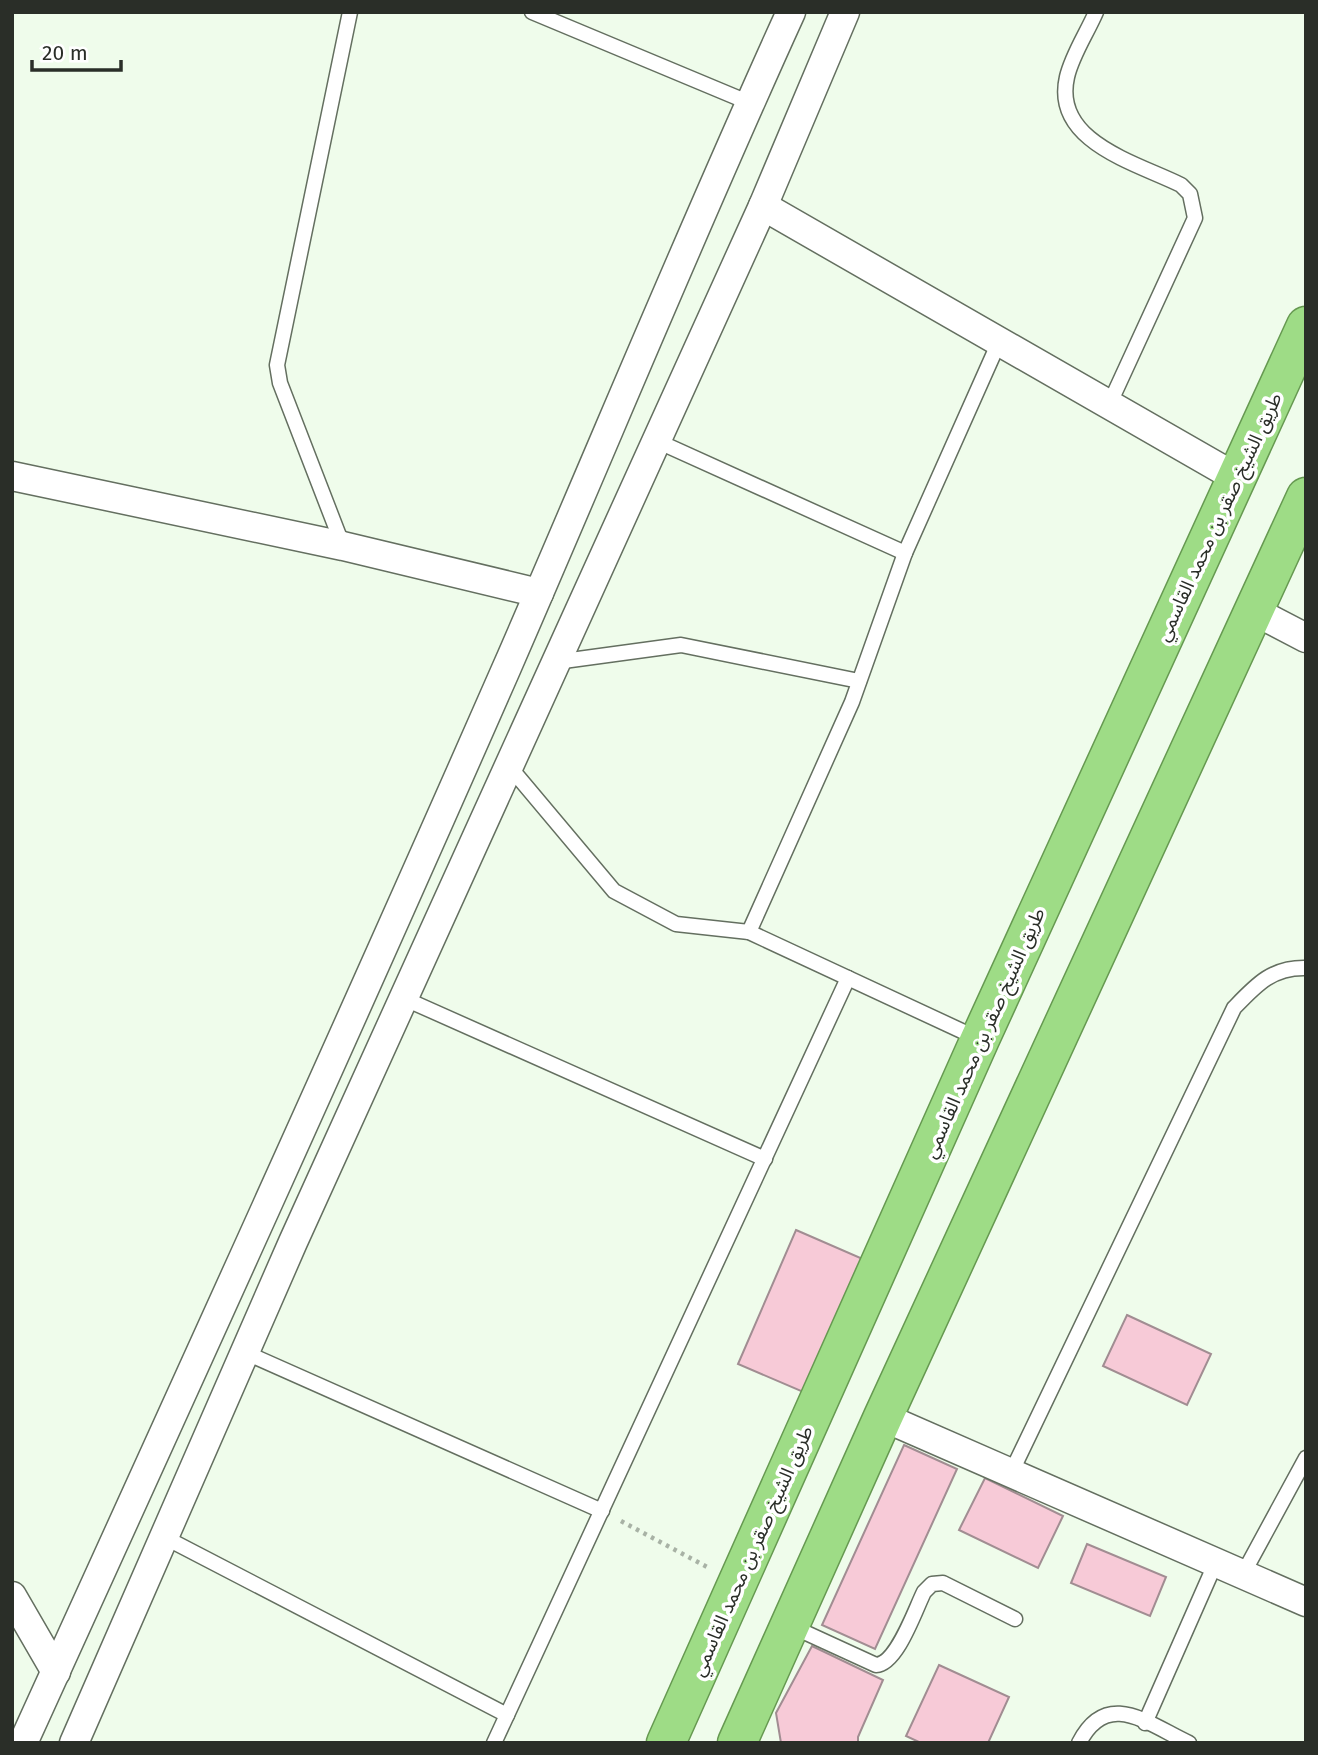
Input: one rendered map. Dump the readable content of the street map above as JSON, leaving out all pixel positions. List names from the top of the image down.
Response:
{
  "streets": {
    "highway": ["طريق الشيخ صقر بن محمد القاسمي"]
  },
  "scale_bar": "20 m"
}
